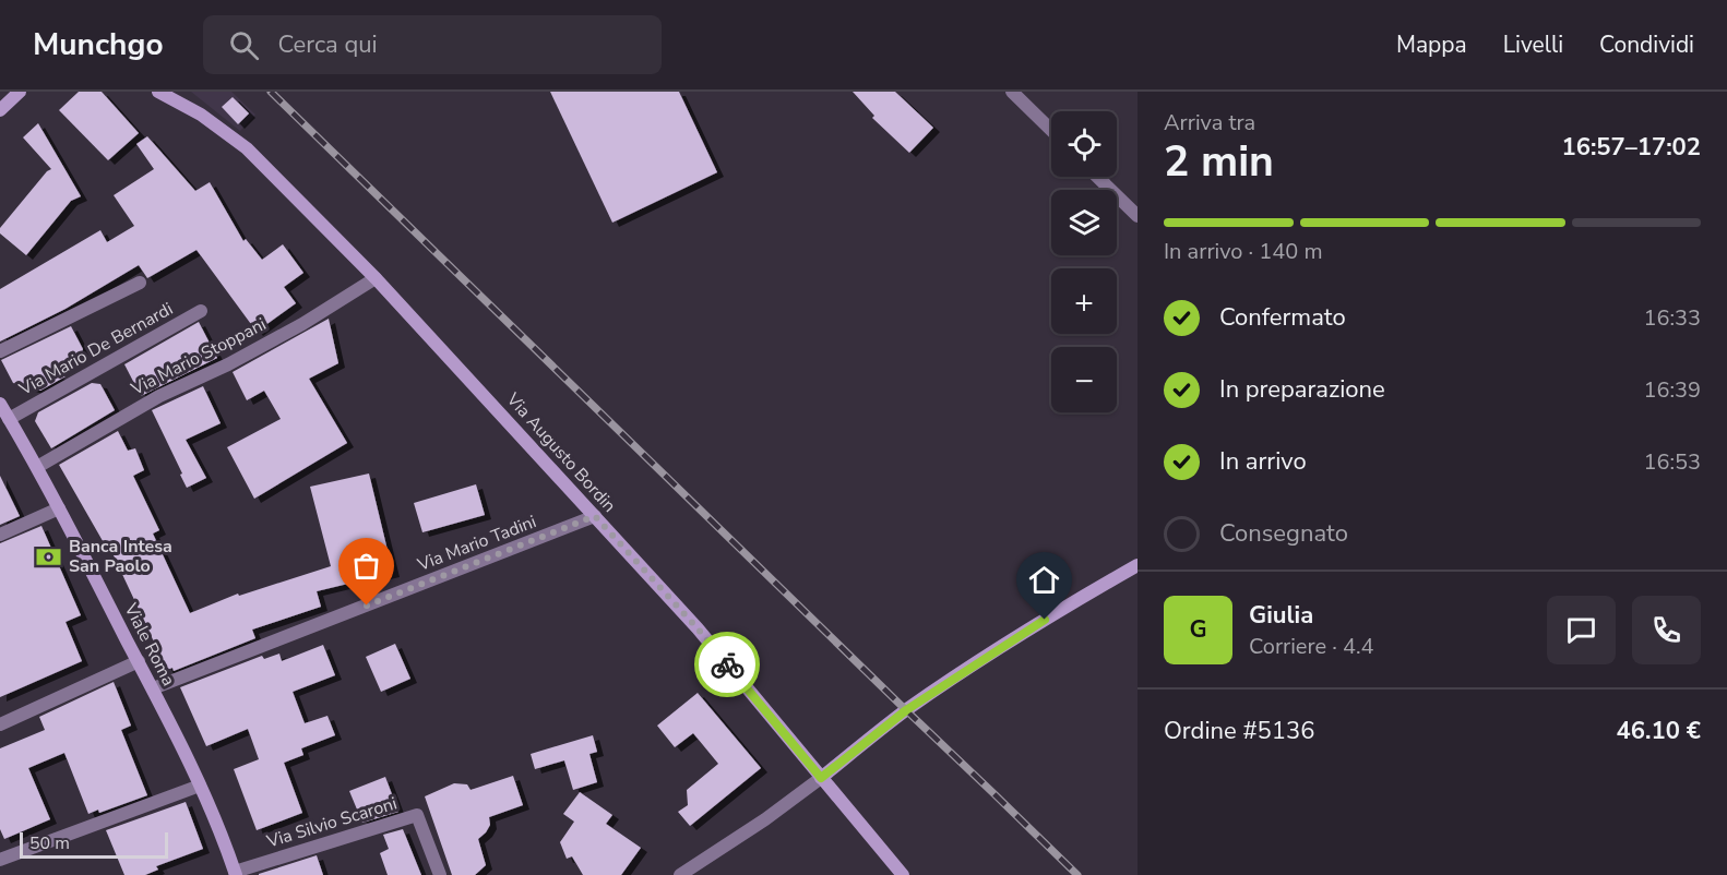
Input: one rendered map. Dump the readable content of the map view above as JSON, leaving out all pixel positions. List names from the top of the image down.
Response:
{
  "streets": {
    "street": [
      "Via Mario De Bernardi",
      "Via Mario Stoppani",
      "Via Augusto Bordin",
      "Via Mario Tadini",
      "Viale Roma",
      "Via Silvio Scaroni"
    ]
  },
  "crossings": [
    ["Via Mario De Bernardi", "Viale Roma"],
    ["Via Mario Stoppani", "Via Augusto Bordin"],
    ["Via Mario Stoppani", "Viale Roma"],
    ["Via Augusto Bordin", "Via Mario Tadini"],
    ["Via Mario Tadini", "Viale Roma"],
    ["Viale Roma", "Via Silvio Scaroni"]
  ],
  "places": {
    "bank": ["Banca Intesa San Paolo"]
  },
  "scale_bar": "50 m",
  "page": {
    "header": "Munchgo",
    "search": "Cerca qui",
    "nav": ["Mappa", "Livelli", "Condividi"],
    "heading": ["2 min", "Arriva tra", "16:57–17:02"],
    "panel": [
      "Giulia",
      "Corriere · 4.4",
      "Ordine #5136",
      "46.10 €"
    ],
    "map_buttons": ["+", "−"],
    "bar": "In arrivo · 140 m",
    "list": [
      ["Confermato", "16:33"],
      ["In preparazione", "16:39"],
      ["In arrivo", "16:53"],
      "Consegnato"
    ],
    "round": "G",
    "scale": "50 m"
  }
}
